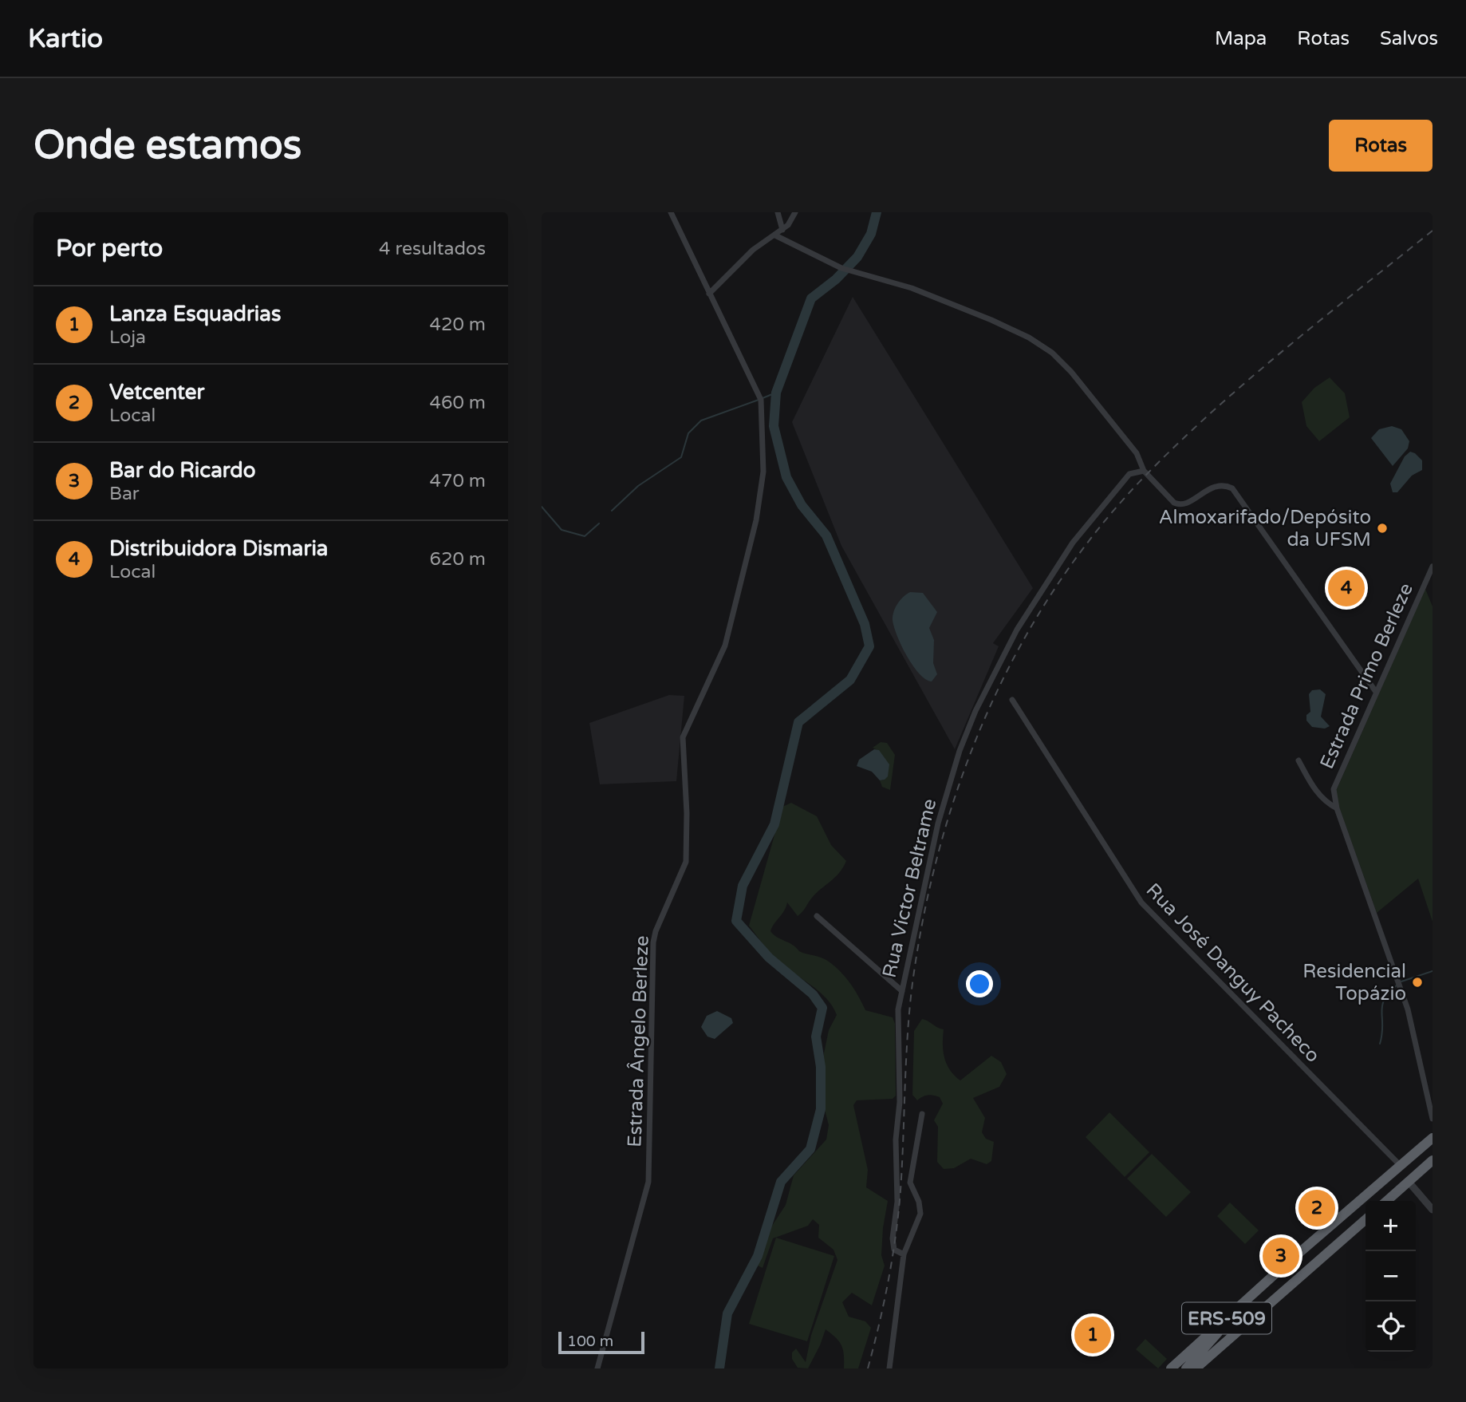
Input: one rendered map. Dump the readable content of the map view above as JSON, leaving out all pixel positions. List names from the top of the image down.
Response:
{
  "streets": {
    "highway": ["ERS-509"],
    "street": [
      "Estrada Primo Berleze",
      "Rua Victor Beltrame",
      "Rua José Danguy Pacheco",
      "Estrada Ângelo Berleze"
    ]
  },
  "crossings": [
    ["Rua José Danguy Pacheco", "ERS-509"]
  ],
  "places": ["Almoxarifado/Depósito da UFSM", "Residencial Topázio"],
  "scale_bar": "100 m",
  "page": {
    "header": "Kartio",
    "nav": ["Mapa", "Rotas", "Salvos"],
    "buttons": "Rotas",
    "title": "Onde estamos",
    "heading": ["Por perto", "4 resultados"],
    "list": [
      {
        "mark": "1",
        "name": "Lanza Esquadrias",
        "note": "Loja",
        "value": "420 m"
      },
      {
        "mark": "2",
        "name": "Vetcenter",
        "note": "Local",
        "value": "460 m"
      },
      {
        "mark": "3",
        "name": "Bar do Ricardo",
        "note": "Bar",
        "value": "470 m"
      },
      {
        "mark": "4",
        "name": "Distribuidora Dismaria",
        "note": "Local",
        "value": "620 m"
      }
    ],
    "pins": [
      "4",
      "2",
      "3",
      "1"
    ],
    "map_buttons": ["+", "−"],
    "scale": "100 m"
  }
}
